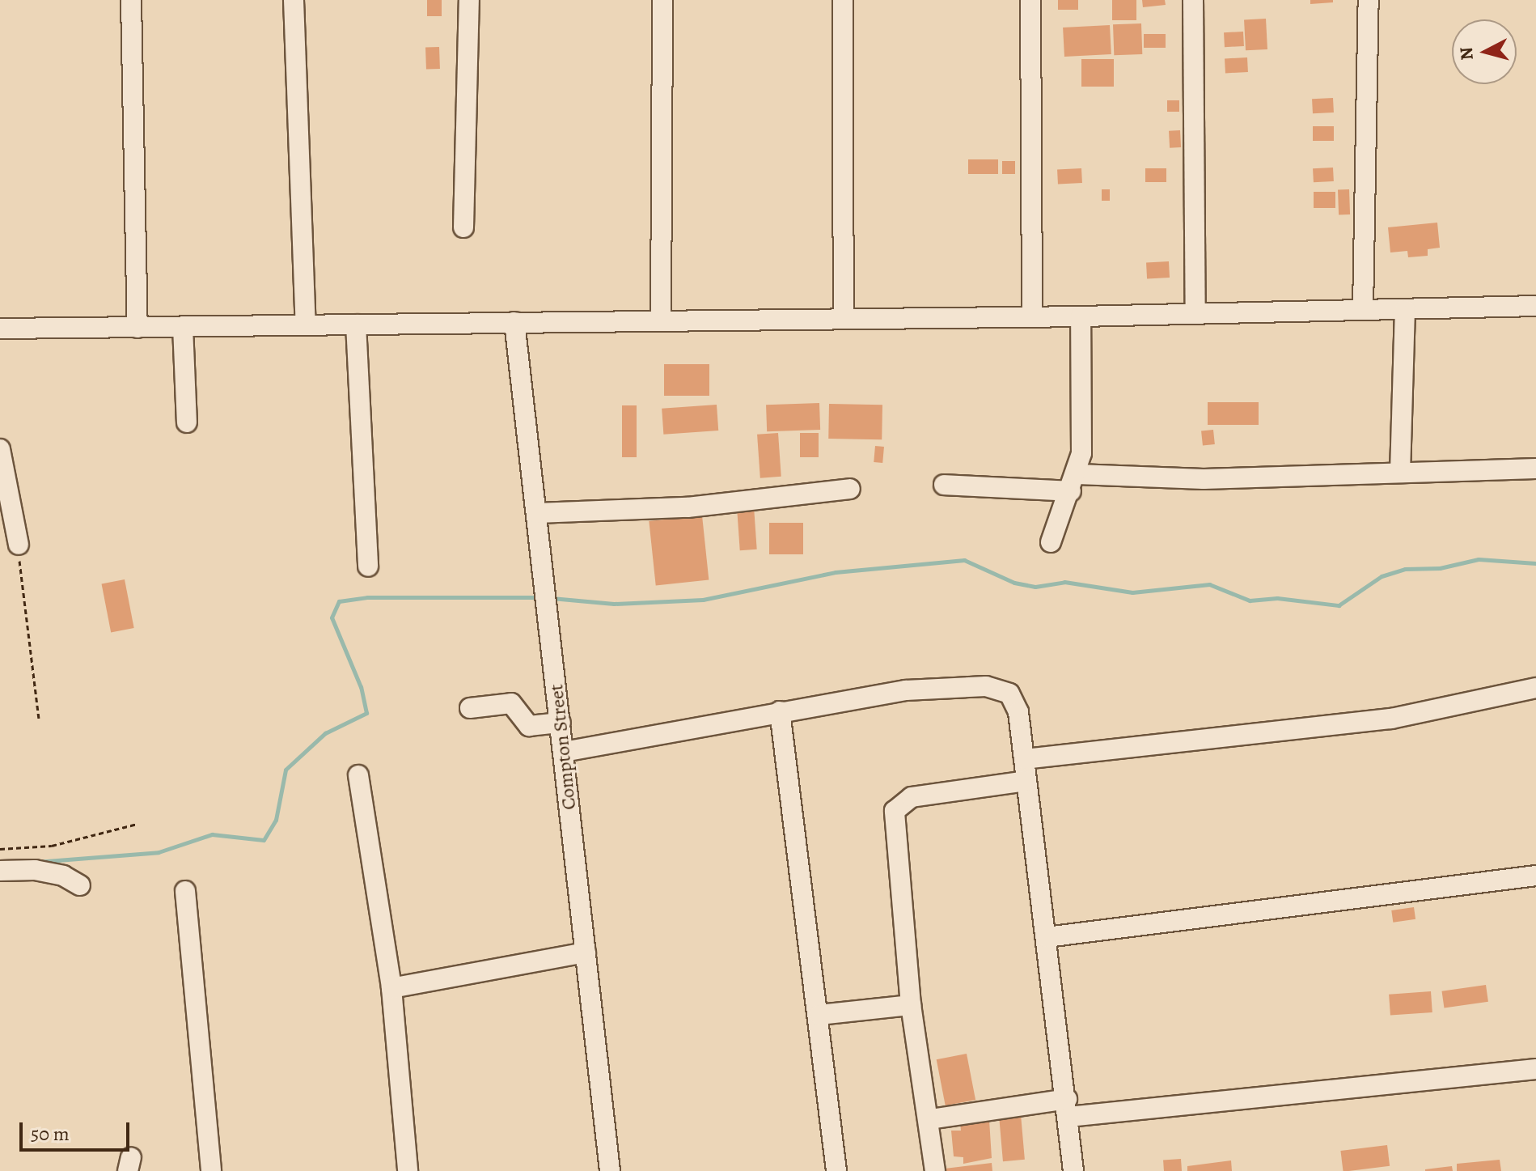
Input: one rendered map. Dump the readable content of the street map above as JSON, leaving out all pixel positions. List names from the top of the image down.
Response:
{
  "streets": {
    "street": ["Compton Street"]
  },
  "scale_bar": "50 m",
  "north": "left"
}
